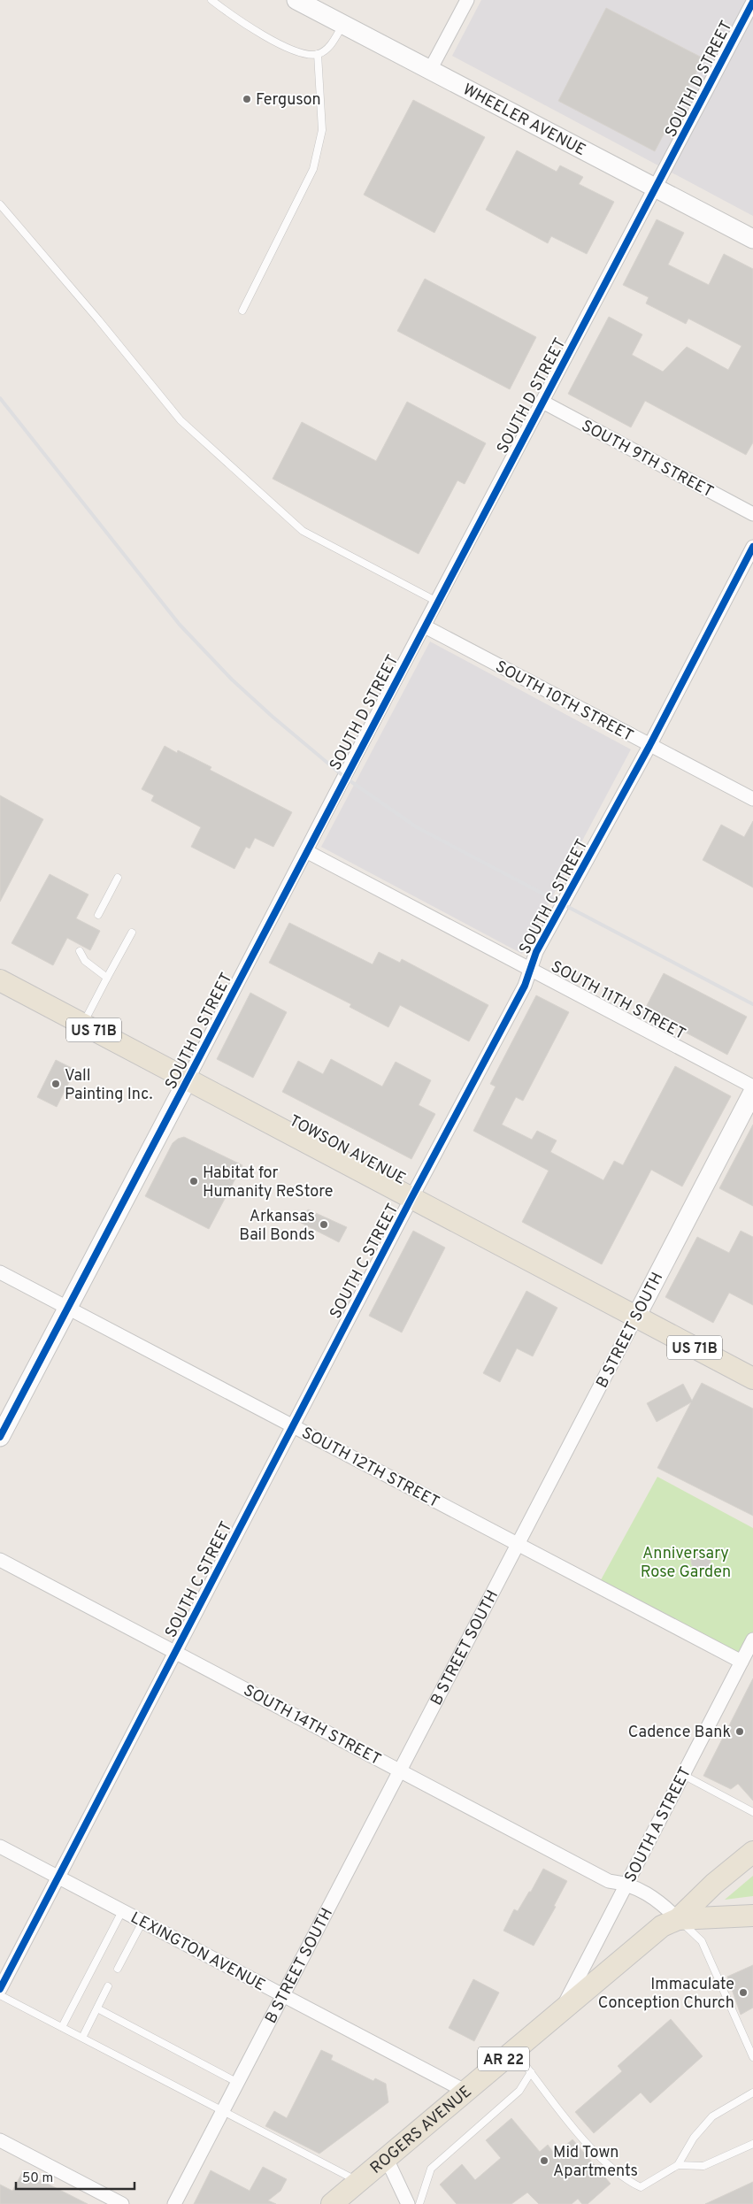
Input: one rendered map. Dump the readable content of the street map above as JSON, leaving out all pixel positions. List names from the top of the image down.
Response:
{
  "streets": {
    "main road": [
      "US 71B",
      "TOWSON AVENUE",
      "AR 22",
      "ROGERS AVENUE"
    ],
    "street": [
      "SOUTH D STREET",
      "WHEELER AVENUE",
      "SOUTH 9TH STREET",
      "SOUTH 10TH STREET",
      "SOUTH C STREET",
      "SOUTH 11TH STREET",
      "B STREET SOUTH",
      "SOUTH 12TH STREET",
      "SOUTH 14TH STREET",
      "SOUTH A STREET",
      "LEXINGTON AVENUE"
    ]
  },
  "crossings": [
    ["SOUTH D STREET", "WHEELER AVENUE"],
    ["SOUTH D STREET", "SOUTH 9TH STREET"],
    ["SOUTH D STREET", "SOUTH 10TH STREET"],
    ["SOUTH D STREET", "SOUTH 11TH STREET"],
    ["SOUTH D STREET", "TOWSON AVENUE"],
    ["SOUTH D STREET", "SOUTH 12TH STREET"],
    ["SOUTH 10TH STREET", "SOUTH C STREET"],
    ["SOUTH C STREET", "SOUTH 11TH STREET"],
    ["SOUTH C STREET", "TOWSON AVENUE"],
    ["SOUTH C STREET", "SOUTH 12TH STREET"],
    ["SOUTH C STREET", "SOUTH 14TH STREET"],
    ["SOUTH C STREET", "LEXINGTON AVENUE"],
    ["TOWSON AVENUE", "B STREET SOUTH"],
    ["B STREET SOUTH", "SOUTH 12TH STREET"],
    ["B STREET SOUTH", "SOUTH 14TH STREET"],
    ["B STREET SOUTH", "LEXINGTON AVENUE"],
    ["SOUTH 12TH STREET", "SOUTH A STREET"],
    ["SOUTH 14TH STREET", "SOUTH A STREET"],
    ["SOUTH 14TH STREET", "ROGERS AVENUE"],
    ["SOUTH A STREET", "ROGERS AVENUE"],
    ["LEXINGTON AVENUE", "ROGERS AVENUE"]
  ],
  "parks": ["Anniversary Rose Garden"],
  "places": [
    "Ferguson",
    "Vall Painting Inc.",
    "Habitat for Humanity ReStore",
    "Arkansas Bail Bonds",
    "Cadence Bank",
    "Immaculate Conception Church",
    "Mid Town Apartments"
  ],
  "scale_bar": "50 m"
}
